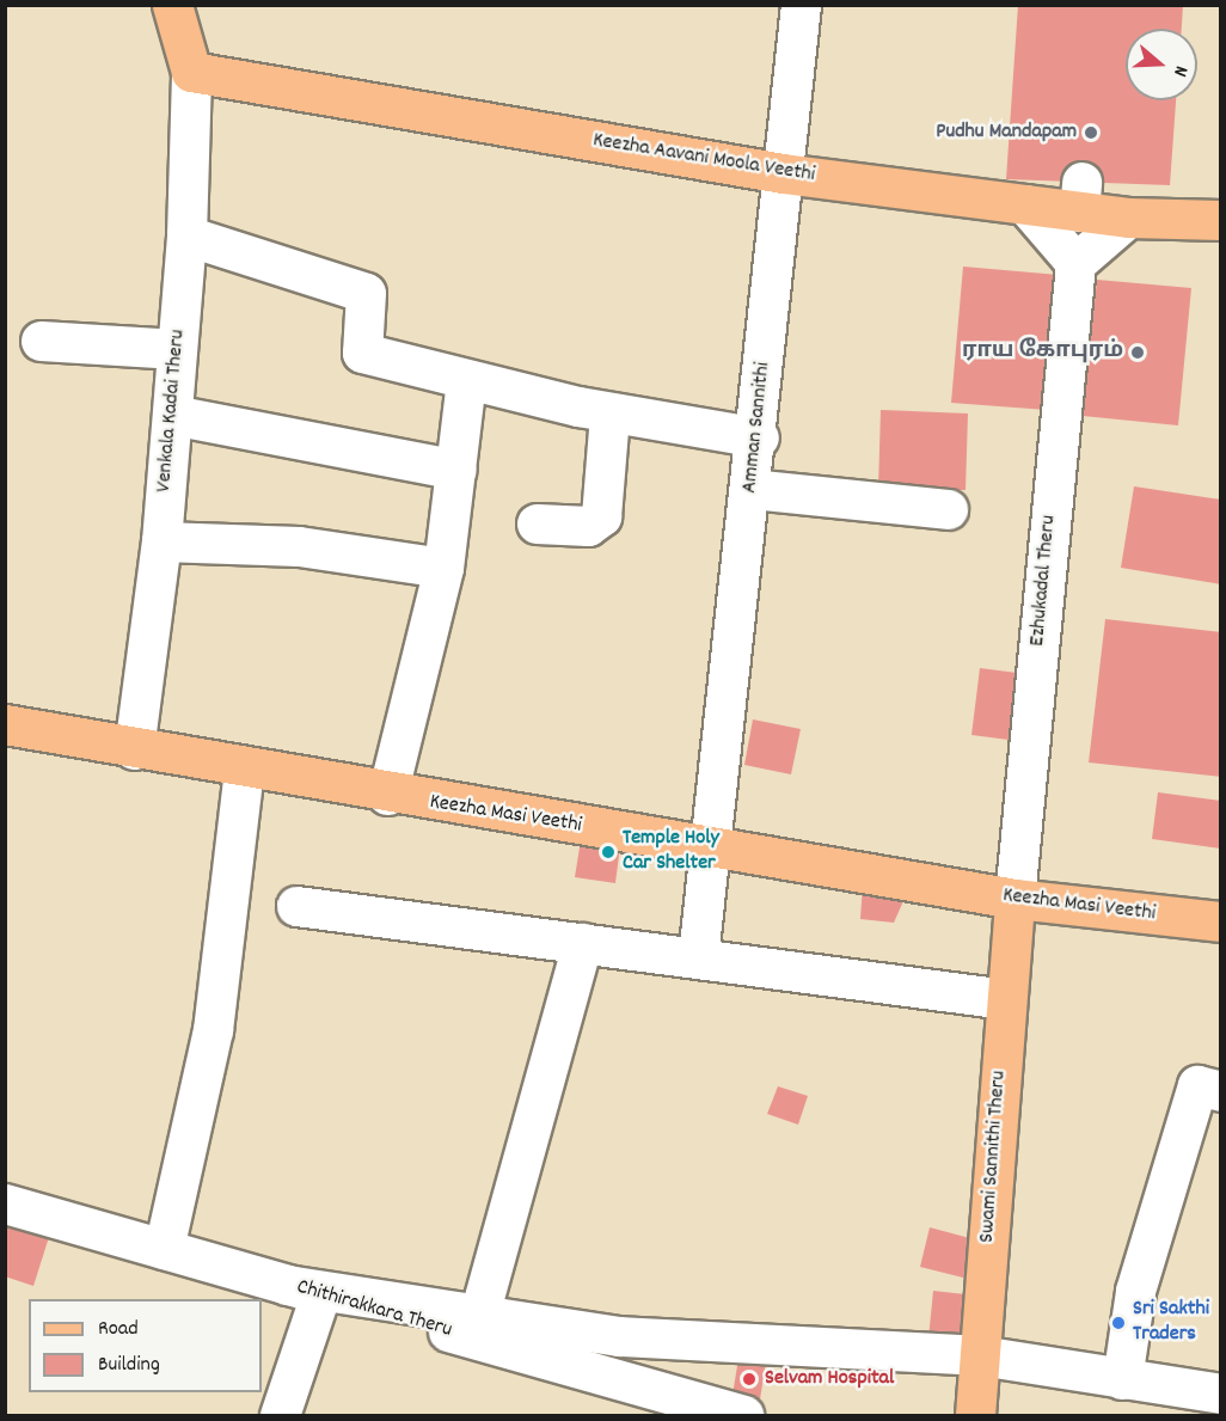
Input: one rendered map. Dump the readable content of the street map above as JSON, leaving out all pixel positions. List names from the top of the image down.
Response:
{
  "streets": {
    "main road": ["Keezha Aavani Moola Veethi", "Keezha Masi Veethi", "Swami Sannithi Theru"],
    "street": [
      "Venkala Kadai Theru",
      "Amman Sannithi",
      "Ezhukadal Theru",
      "Chithirakkara Theru"
    ]
  },
  "crossings": [
    ["Keezha Aavani Moola Veethi", "Venkala Kadai Theru"],
    ["Keezha Aavani Moola Veethi", "Amman Sannithi"],
    ["Venkala Kadai Theru", "Keezha Masi Veethi"],
    ["Amman Sannithi", "Keezha Masi Veethi"],
    ["Ezhukadal Theru", "Keezha Masi Veethi"],
    ["Ezhukadal Theru", "Swami Sannithi Theru"],
    ["Keezha Masi Veethi", "Swami Sannithi Theru"]
  ],
  "places": [
    "Pudhu Mandapam",
    "ராய கோபுரம்",
    "Temple Holy Car Shelter",
    "Sri Sakthi Traders",
    "Selvam Hospital"
  ],
  "legend": ["Road", "Building"],
  "north": "right"
}
